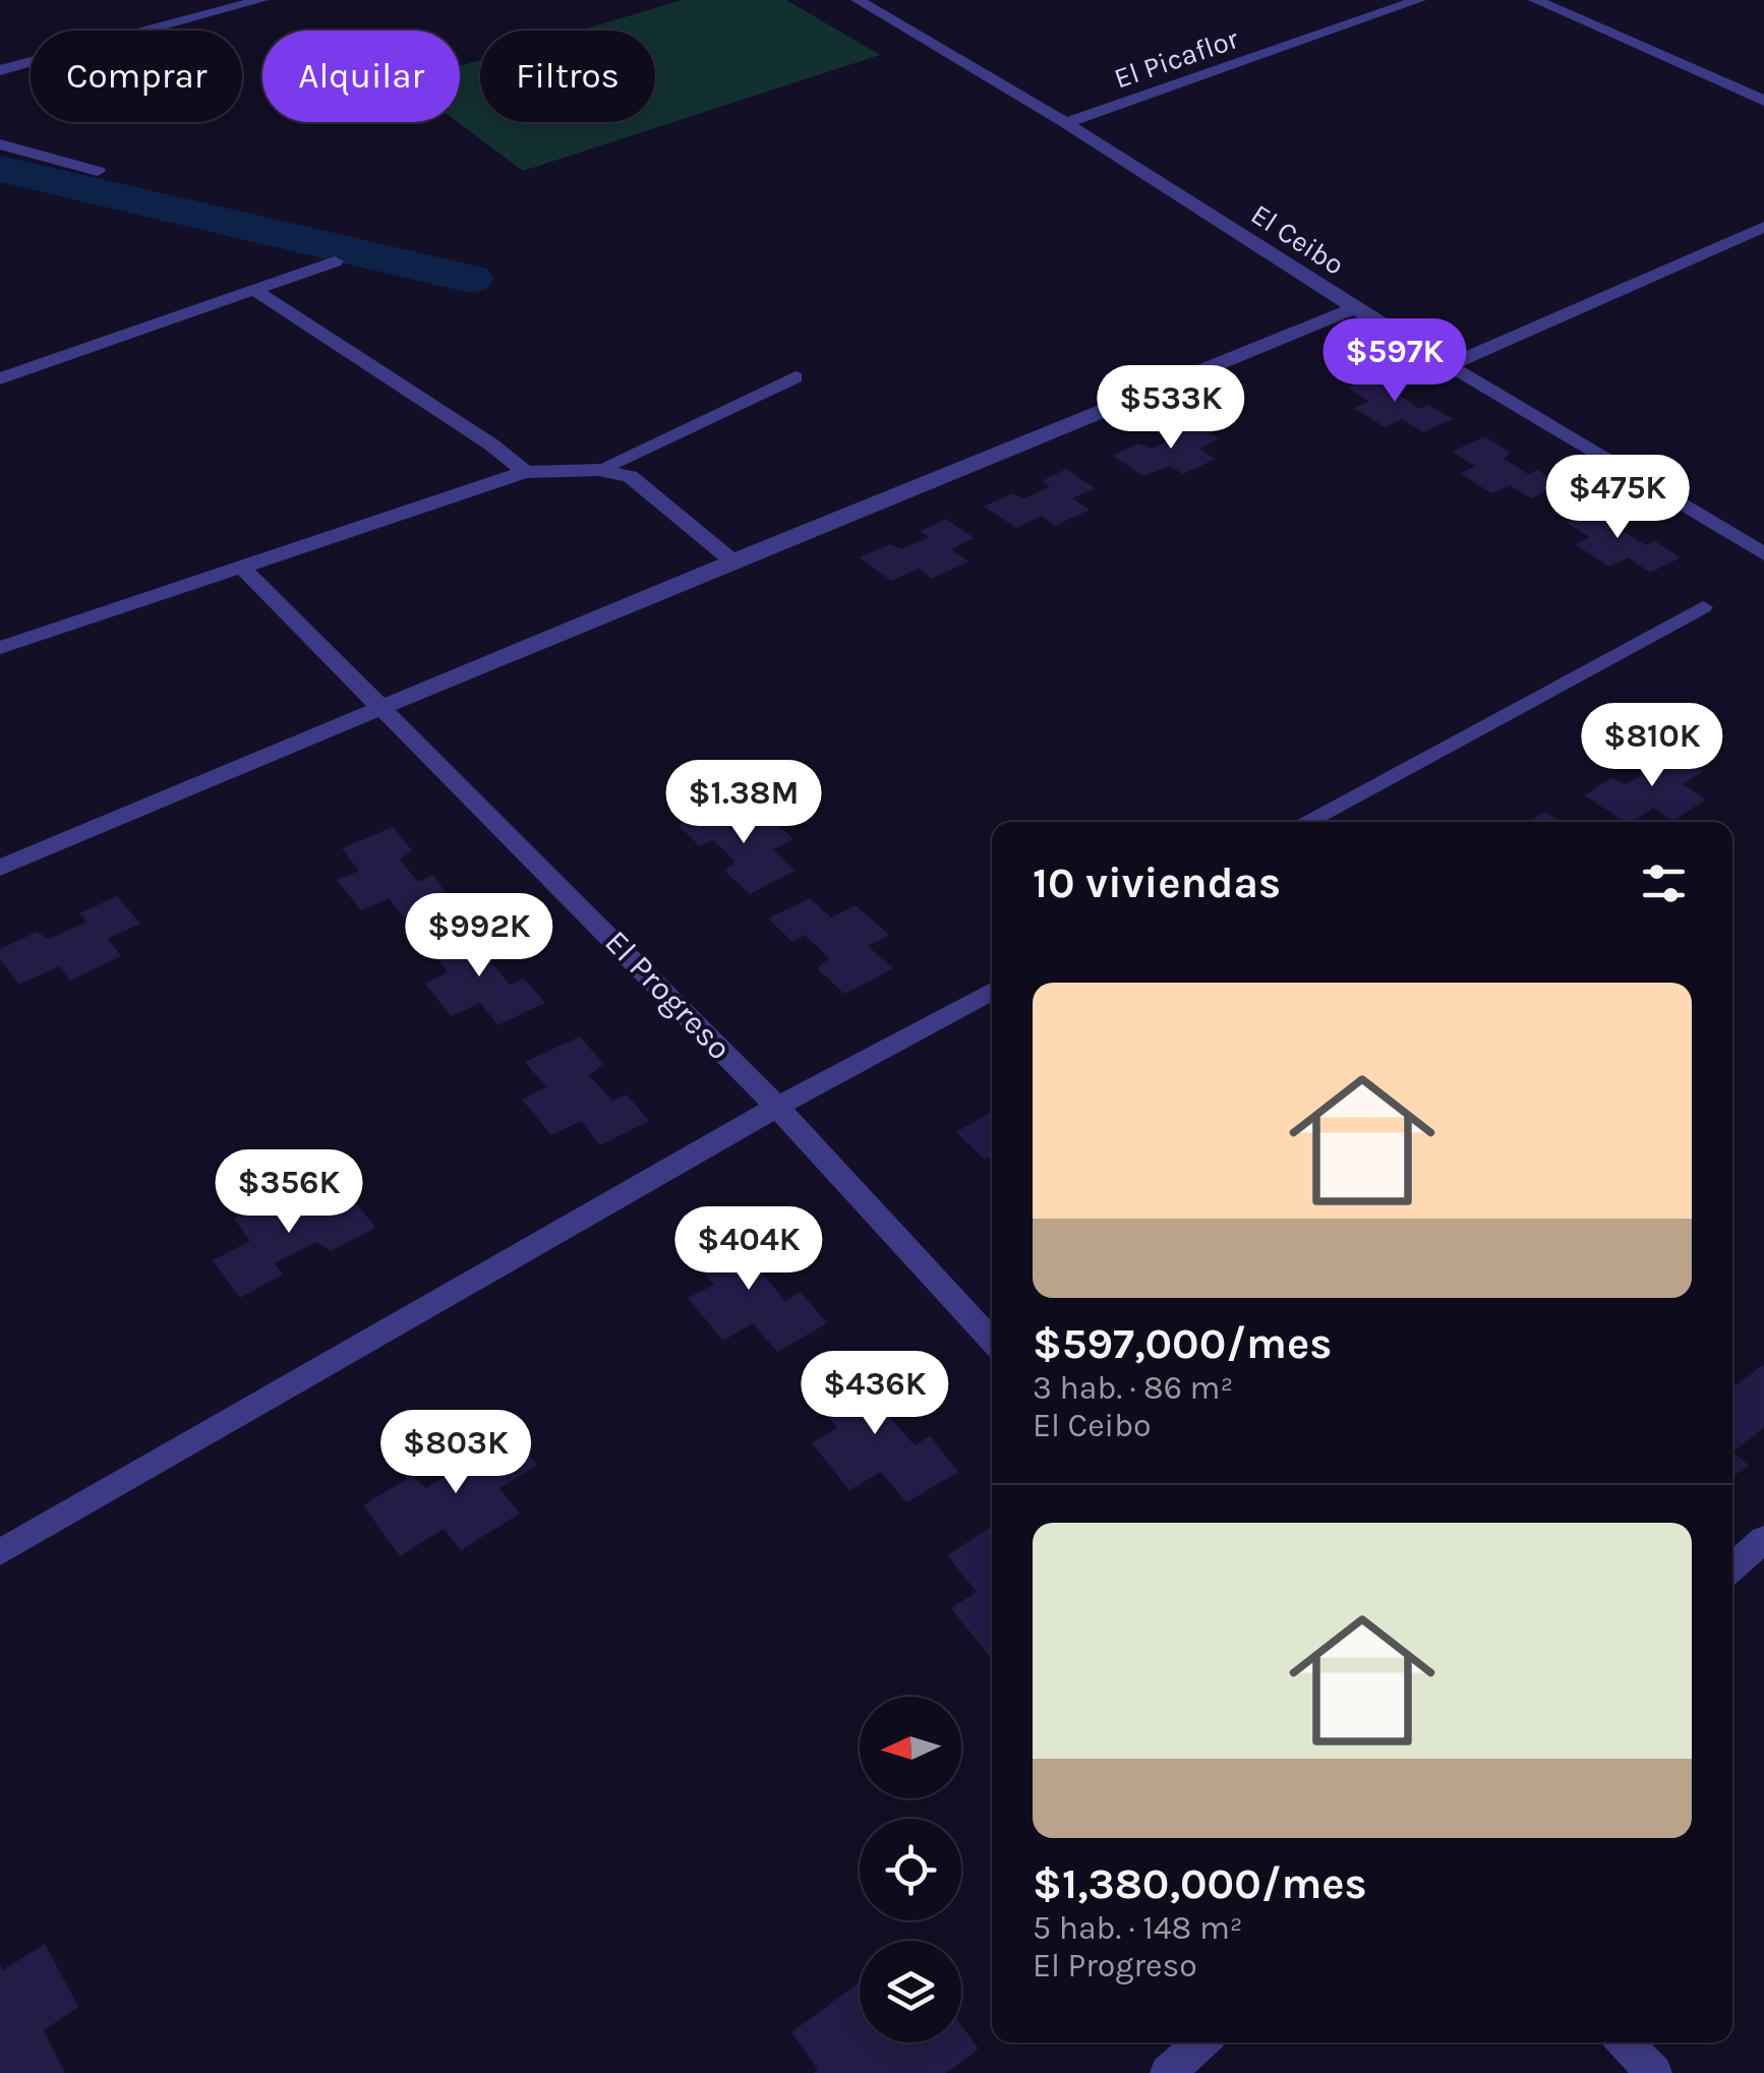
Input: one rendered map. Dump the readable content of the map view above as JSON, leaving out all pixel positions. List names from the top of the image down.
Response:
{
  "streets": {
    "street": ["El Picaflor", "El Ceibo", "El Progreso"]
  },
  "crossings": [
    ["El Picaflor", "El Ceibo"]
  ],
  "north": "left",
  "page": {
    "chip": ["Comprar", "Alquilar", "Filtros"],
    "price": [
      "$597K",
      "$533K",
      "$475K",
      "$810K",
      "$1.38M",
      "$992K",
      "$356K",
      "$404K",
      "$436K",
      "$803K"
    ],
    "heading": "10 viviendas",
    "list": [
      {
        "name": "$597,000/mes",
        "note": "3 hab. · 86 m² · El Ceibo"
      },
      {
        "name": "$1,380,000/mes",
        "note": "5 hab. · 148 m² · El Progreso"
      }
    ]
  }
}
